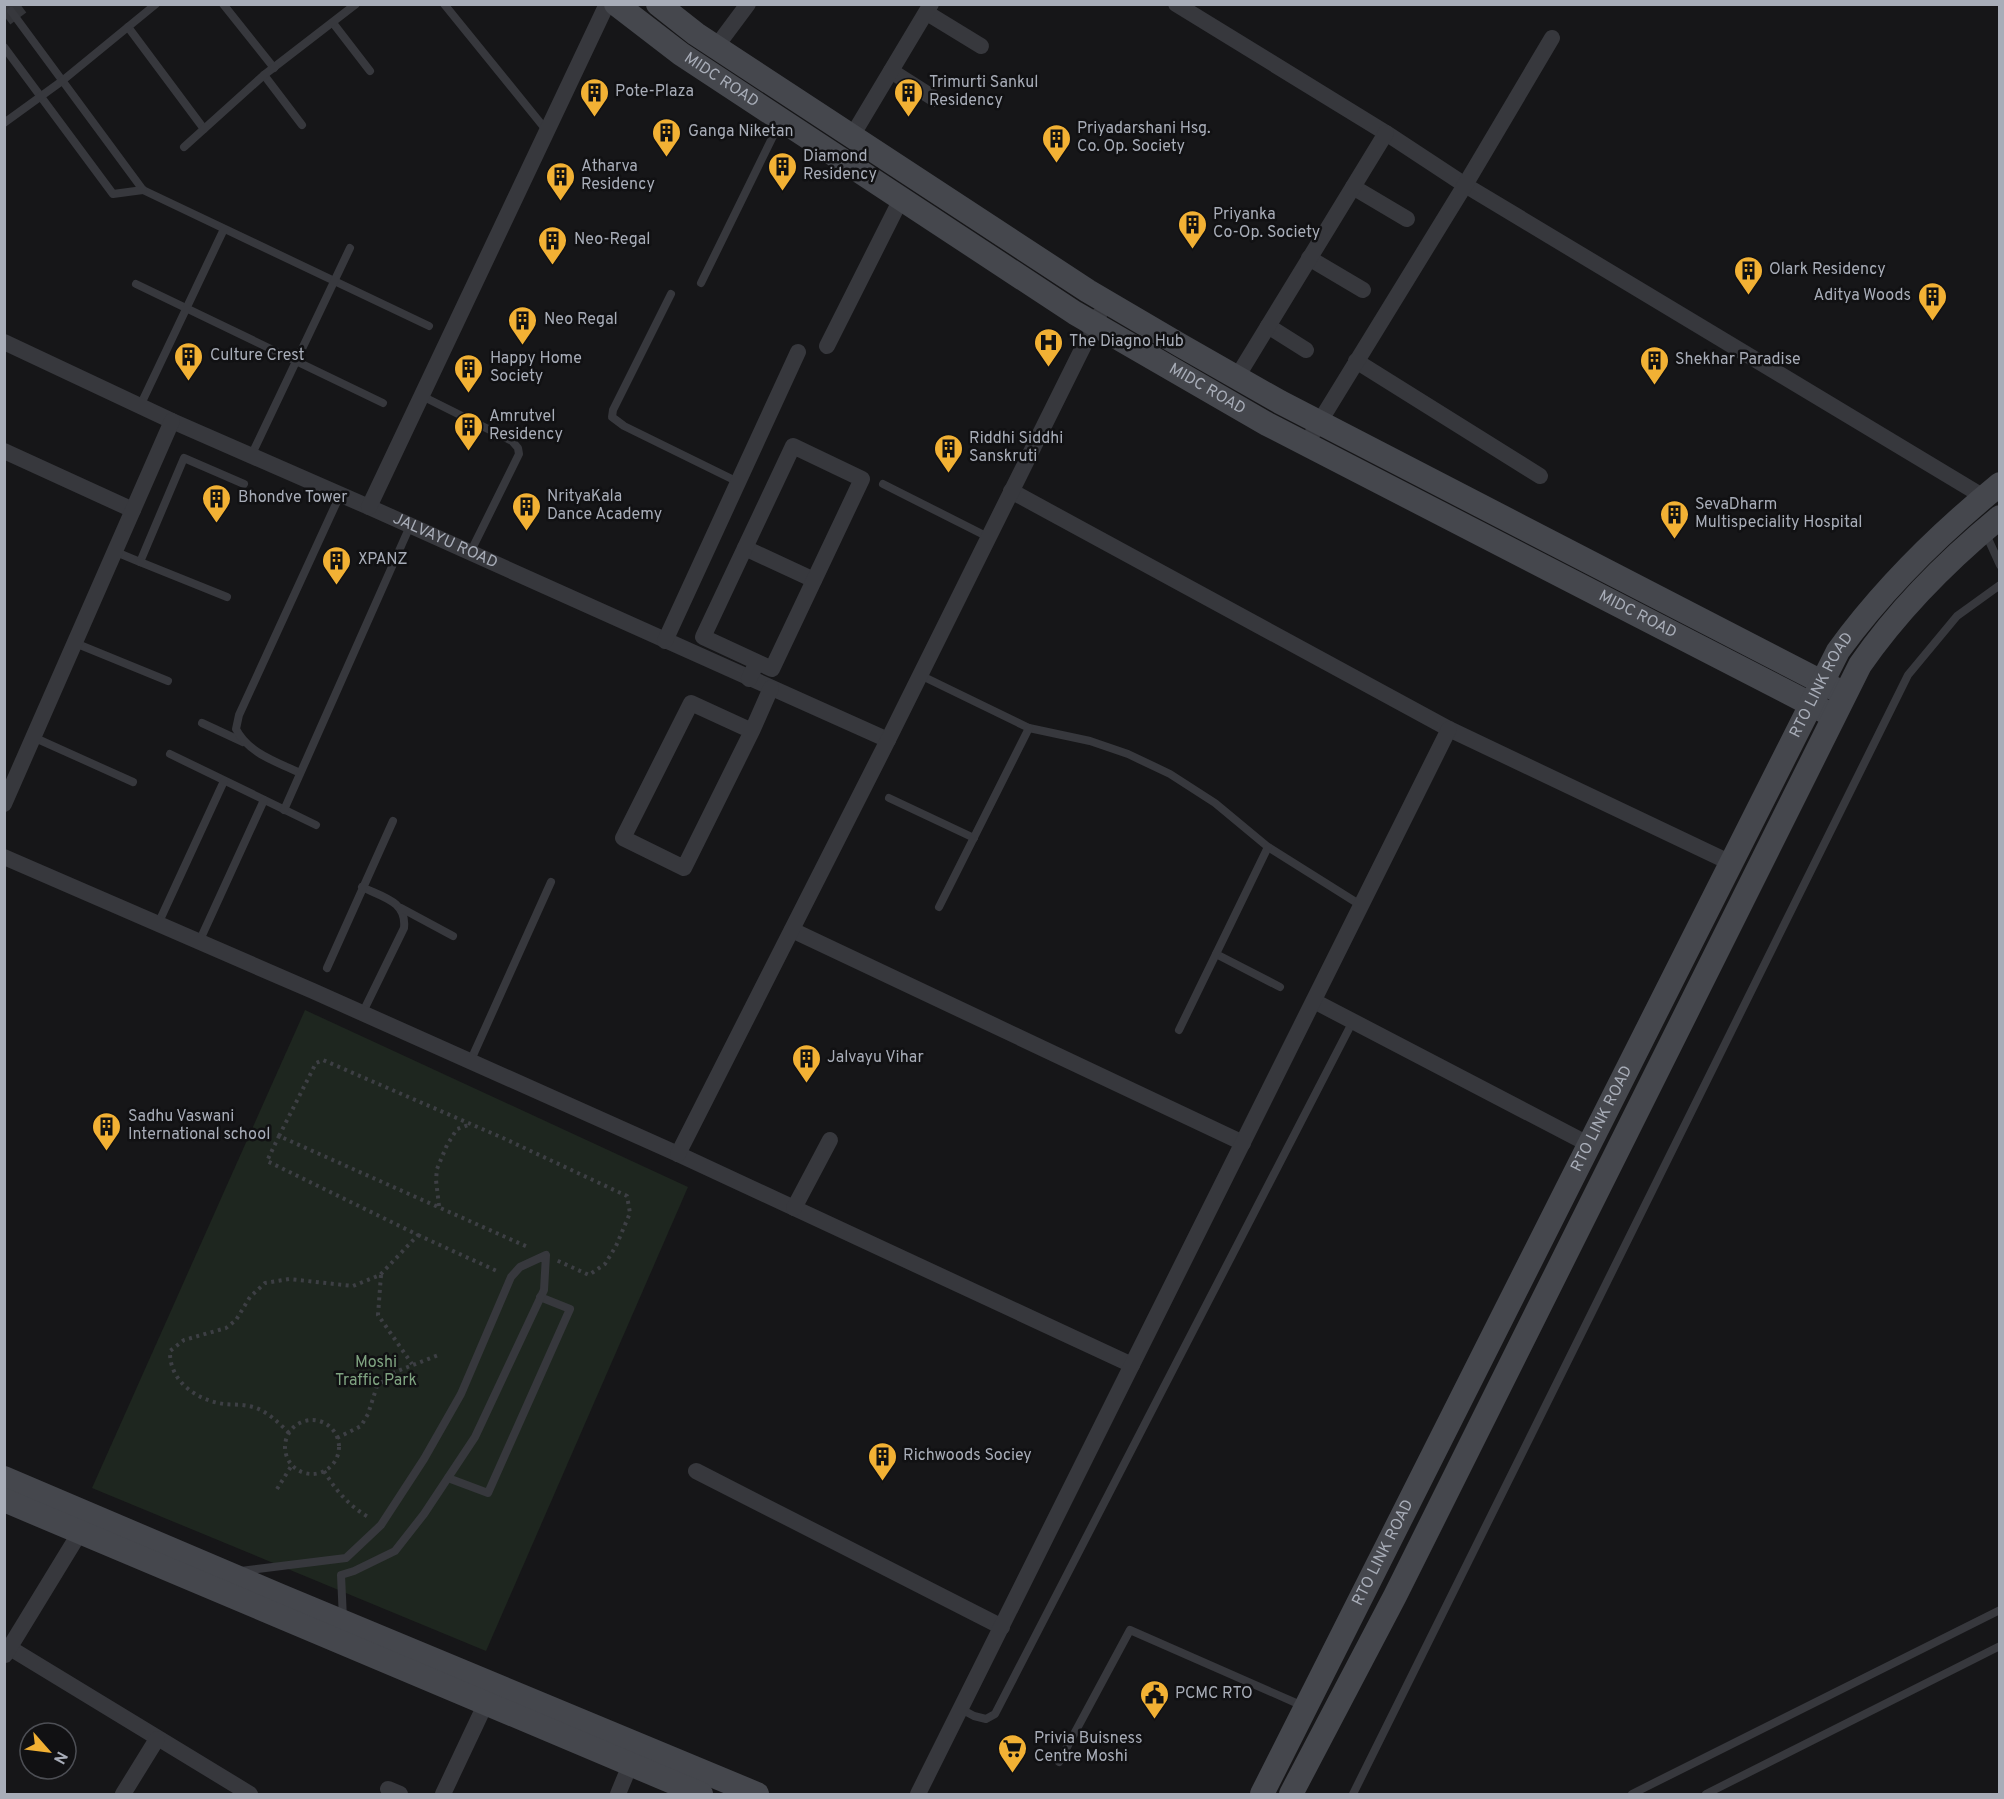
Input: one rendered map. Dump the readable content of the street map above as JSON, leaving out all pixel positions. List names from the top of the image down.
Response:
{
  "streets": {
    "main road": ["MIDC ROAD", "RTO LINK ROAD"],
    "street": ["JALVAYU ROAD"]
  },
  "crossings": [
    ["MIDC ROAD", "RTO LINK ROAD"]
  ],
  "parks": ["Moshi Traffic Park"],
  "places": {
    "building": [
      "Pote-Plaza",
      "Trimurti Sankul Residency",
      "Ganga Niketan",
      "Priyadarshani Hsg. Co. Op. Society",
      "Diamond Residency",
      "Atharva Residency",
      "Priyanka Co-Op. Society",
      "Neo-Regal",
      "Olark Residency",
      "Aditya Woods",
      "Neo Regal",
      "Culture Crest",
      "Shekhar Paradise",
      "Happy Home Society",
      "Amrutvel Residency",
      "Riddhi Siddhi Sanskruti",
      "Bhondve Tower",
      "NrityaKala Dance Academy",
      "SevaDharm Multispeciality Hospital",
      "XPANZ",
      "Jalvayu Vihar",
      "Sadhu Vaswani International school",
      "Richwoods Sociey"
    ],
    "hospital": ["The Diagno Hub"],
    "public building": ["PCMC RTO"],
    "supermarket": ["Privia Buisness Centre Moshi"]
  },
  "north": "bottom right"
}
